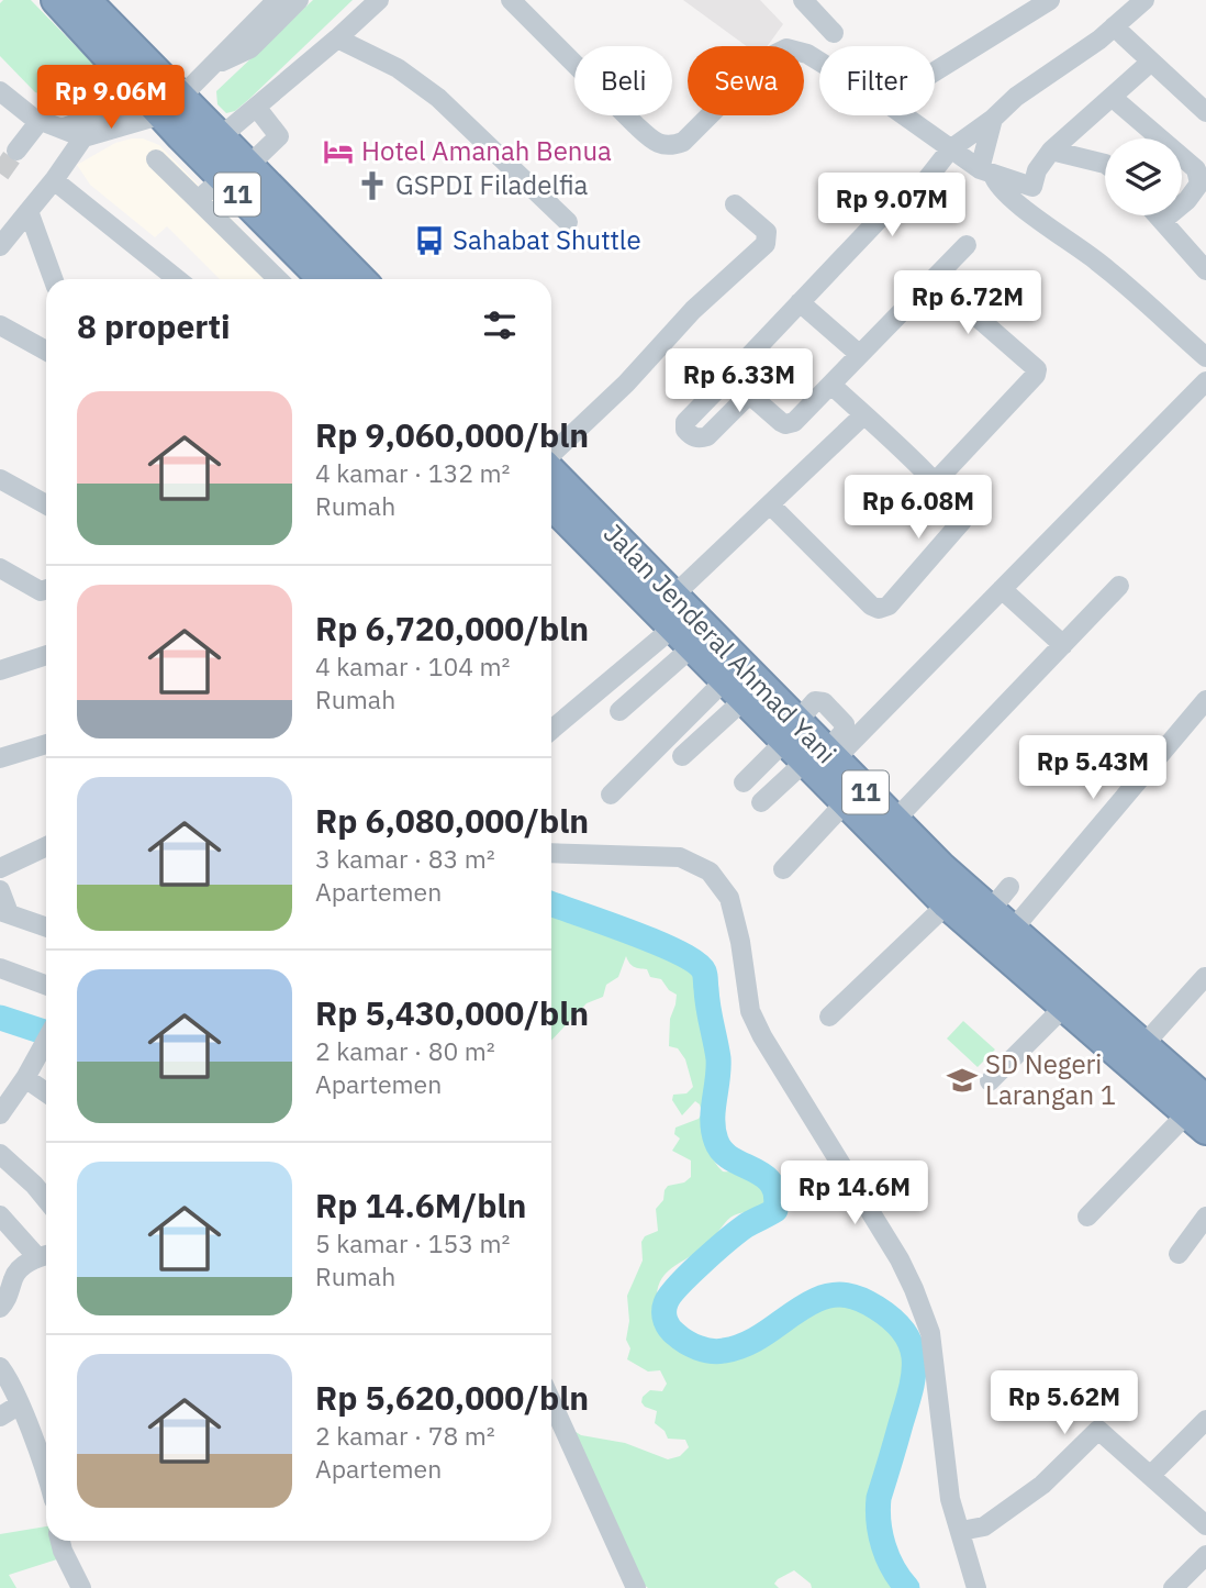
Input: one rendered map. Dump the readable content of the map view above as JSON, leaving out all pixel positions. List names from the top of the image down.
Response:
{
  "streets": {
    "highway": ["11", "Jalan Jenderal Ahmad Yani"]
  },
  "places": {
    "hotel": ["Hotel Amanah Benua"],
    "church": ["GSPDI Filadelfia"],
    "bus stop": ["Sahabat Shuttle"],
    "school or university": ["SD Negeri Larangan 1"]
  },
  "page": {
    "chip": ["Beli", "Sewa", "Filter"],
    "price": [
      "Rp 9.06M",
      "Rp 9.07M",
      "Rp 6.72M",
      "Rp 6.33M",
      "Rp 6.08M",
      "Rp 5.43M",
      "Rp 14.6M",
      "Rp 5.62M"
    ],
    "heading": "8 properti",
    "list": [
      {
        "name": "Rp 9,060,000/bln",
        "note": "4 kamar · 132 m² · Rumah"
      },
      {
        "name": "Rp 6,720,000/bln",
        "note": "4 kamar · 104 m² · Rumah"
      },
      {
        "name": "Rp 6,080,000/bln",
        "note": "3 kamar · 83 m² · Apartemen"
      },
      {
        "name": "Rp 5,430,000/bln",
        "note": "2 kamar · 80 m² · Apartemen"
      },
      {
        "name": "Rp 14.6M/bln",
        "note": "5 kamar · 153 m² · Rumah"
      },
      {
        "name": "Rp 5,620,000/bln",
        "note": "2 kamar · 78 m² · Apartemen"
      }
    ]
  }
}
